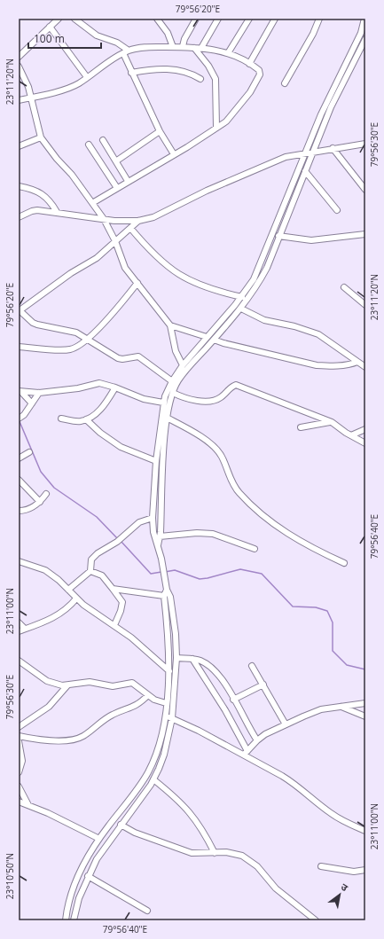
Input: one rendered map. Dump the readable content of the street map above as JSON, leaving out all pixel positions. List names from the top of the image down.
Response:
{
  "scale_bar": "100 m",
  "north": "top right",
  "coordinates": [
    "79°56'20\"E",
    "23°11'20\"N",
    "79°56'30\"E",
    "79°56'40\"E",
    "23°11'00\"N",
    "23°10'50\"N"
  ]
}
